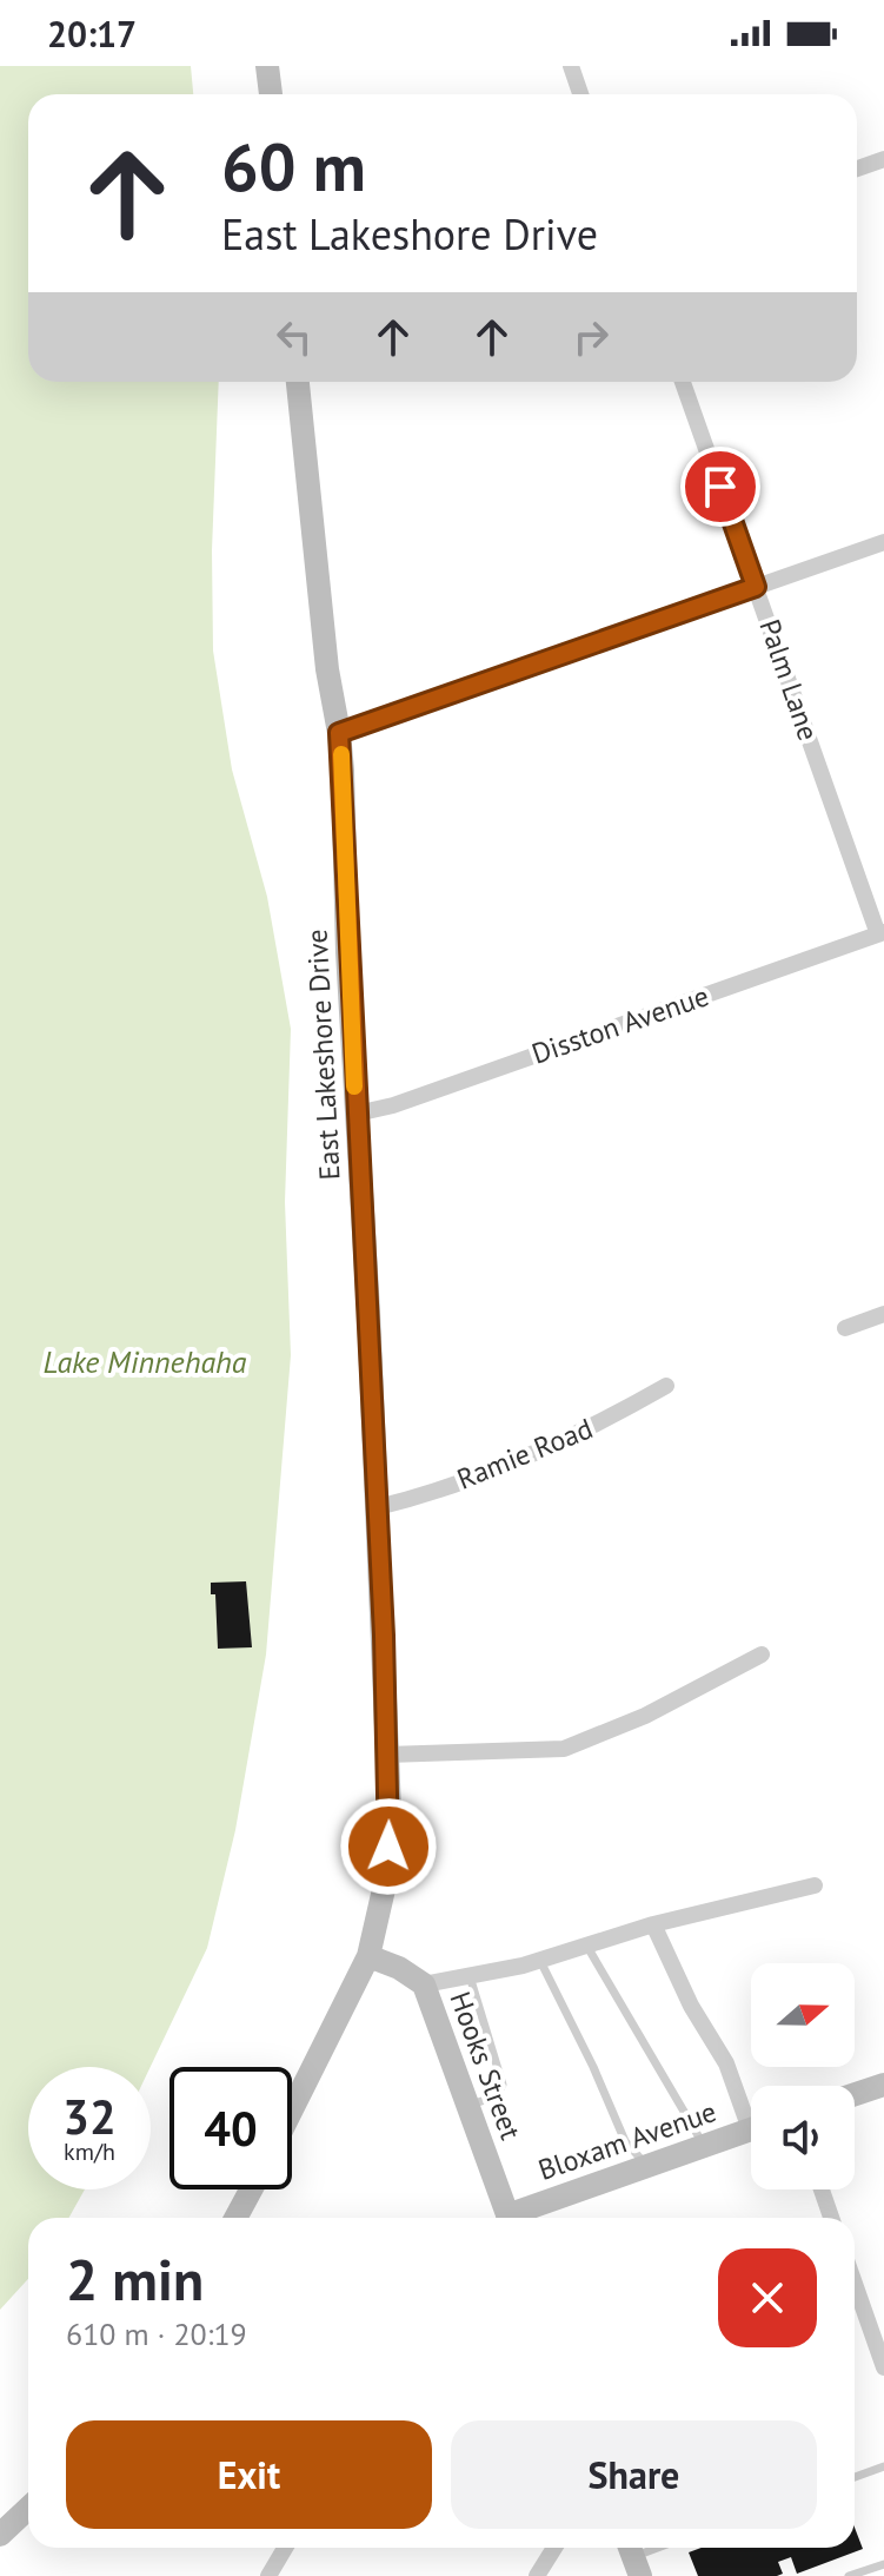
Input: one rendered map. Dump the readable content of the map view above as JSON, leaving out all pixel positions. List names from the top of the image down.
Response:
{
  "streets": {
    "street": [
      "Palm Lane",
      "Disston Avenue",
      "East Lakeshore Drive",
      "Ramie Road",
      "Hooks Street",
      "Bloxam Avenue"
    ]
  },
  "crossings": [
    ["Palm Lane", "Disston Avenue"],
    ["Disston Avenue", "East Lakeshore Drive"],
    ["East Lakeshore Drive", "Ramie Road"],
    ["East Lakeshore Drive", "Hooks Street"]
  ],
  "water": ["Lake Minnehaha"],
  "north": "right",
  "page": {
    "status": "20:17",
    "turn": ["60 m", "East Lakeshore Drive"],
    "speed": "32 km/h",
    "limit": "40",
    "heading": ["2 min", "610 m · 20:19"],
    "buttons": ["Exit", "Share"]
  }
}
